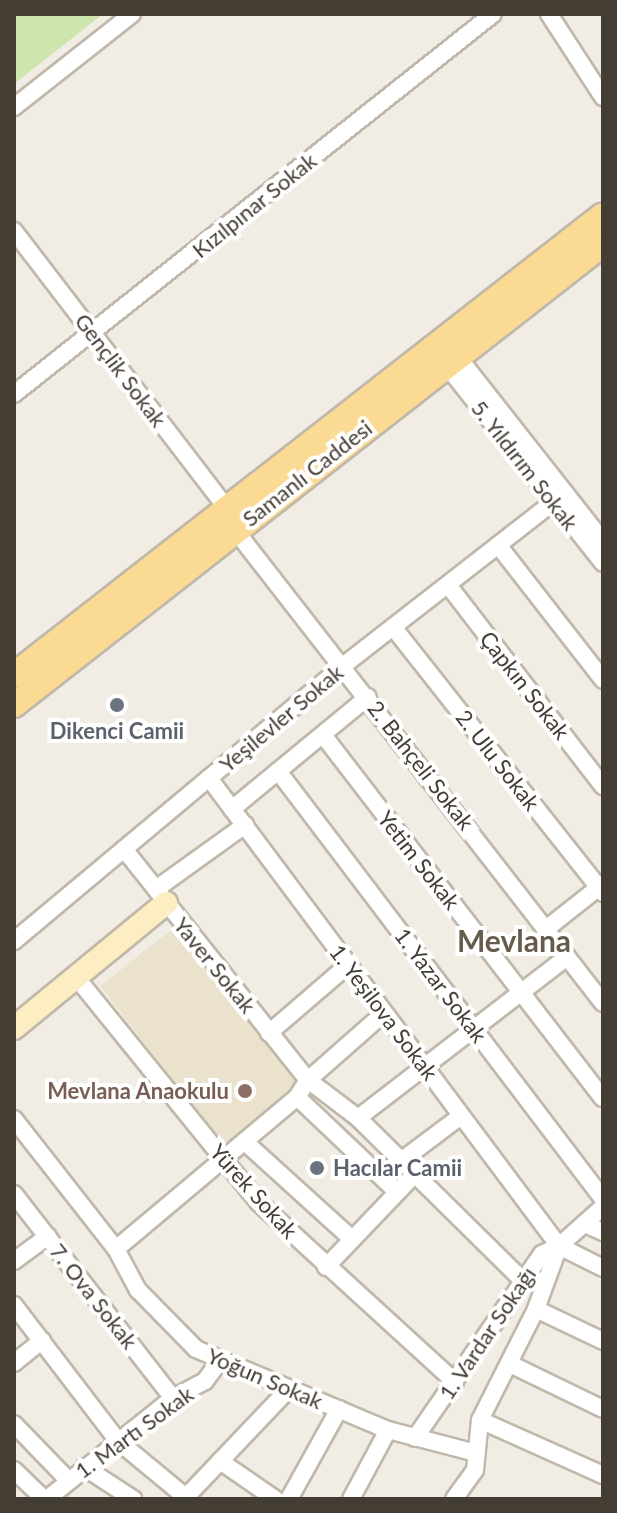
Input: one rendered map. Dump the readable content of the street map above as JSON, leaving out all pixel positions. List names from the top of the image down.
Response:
{
  "streets": {
    "main road": ["Samanlı Caddesi"],
    "street": [
      "Kızılpınar Sokak",
      "Gençlik Sokak",
      "5. Yıldırım Sokak",
      "Çapkın Sokak",
      "Yeşilevler Sokak",
      "2. Ulu Sokak",
      "2. Bahçeli Sokak",
      "Yetim Sokak",
      "Yaver Sokak",
      "1. Yazar Sokak",
      "1. Yeşilova Sokak",
      "Yürek Sokak",
      "7. Ova Sokak",
      "1. Vardar Sokağı",
      "Yoğun Sokak",
      "1. Martı Sokak"
    ]
  },
  "crossings": [
    ["Kızılpınar Sokak", "Gençlik Sokak"],
    ["Gençlik Sokak", "Samanlı Caddesi"],
    ["Gençlik Sokak", "2. Bahçeli Sokak"],
    ["5. Yıldırım Sokak", "Samanlı Caddesi"],
    ["5. Yıldırım Sokak", "Yeşilevler Sokak"],
    ["Samanlı Caddesi", "2. Bahçeli Sokak"],
    ["Çapkın Sokak", "Yeşilevler Sokak"],
    ["Yeşilevler Sokak", "2. Ulu Sokak"],
    ["Yeşilevler Sokak", "2. Bahçeli Sokak"],
    ["Yeşilevler Sokak", "Yaver Sokak"],
    ["Yeşilevler Sokak", "1. Yeşilova Sokak"],
    ["Yaver Sokak", "1. Vardar Sokağı"],
    ["1. Yeşilova Sokak", "1. Vardar Sokağı"],
    ["Yürek Sokak", "1. Vardar Sokağı"],
    ["7. Ova Sokak", "1. Martı Sokak"],
    ["1. Vardar Sokağı", "Yoğun Sokak"],
    ["Yoğun Sokak", "1. Martı Sokak"]
  ],
  "districts": ["Mevlana"],
  "places": ["Dikenci Camii", "Mevlana Anaokulu", "Hacılar Camii"]
}
